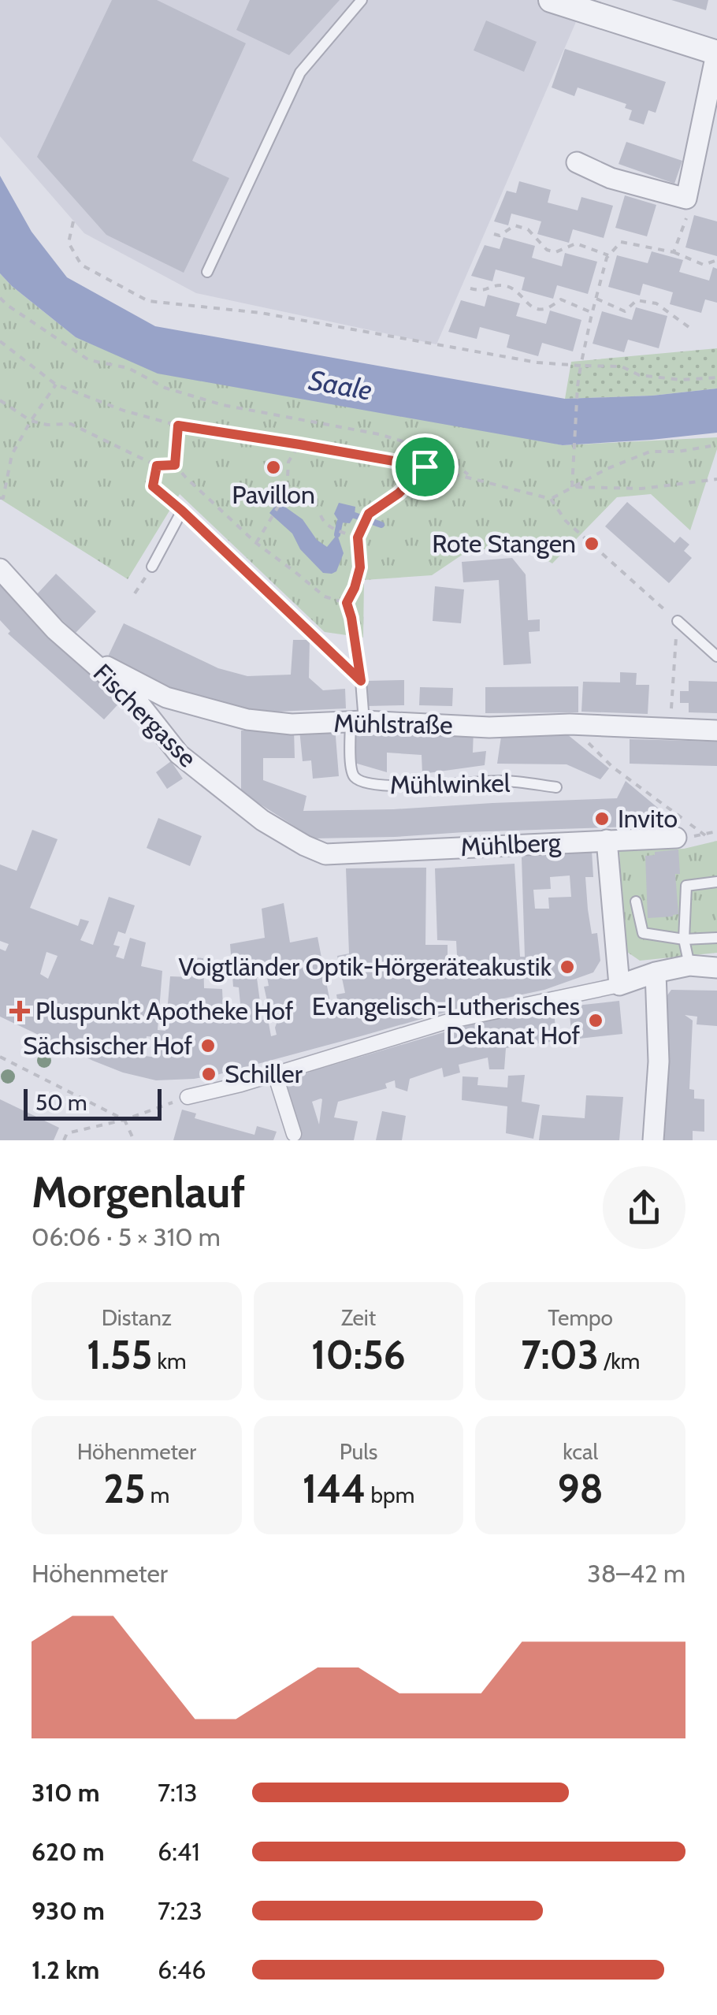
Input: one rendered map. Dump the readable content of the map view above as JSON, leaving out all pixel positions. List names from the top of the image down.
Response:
{
  "streets": {
    "street": ["Fischergasse", "Mühlstraße", "Mühlberg"],
    "lane": ["Mühlwinkel"]
  },
  "crossings": [
    ["Fischergasse", "Mühlstraße"],
    ["Fischergasse", "Mühlberg"],
    ["Mühlstraße", "Mühlwinkel"]
  ],
  "water": ["Saale"],
  "places": {
    "other": [
      "Pavillon",
      "Rote Stangen",
      "Invito",
      "Voigtländer Optik-Hörgeräteakustik",
      "Evangelisch-Lutherisches Dekanat Hof",
      "Sächsischer Hof",
      "Schiller"
    ],
    "health": ["Pluspunkt Apotheke Hof"]
  },
  "scale_bar": "50 m",
  "page": {
    "scale": "50 m",
    "heading": ["Morgenlauf", "06:06 · 5 × 310 m"],
    "stats": [
      ["Distanz", "1.55 km"],
      ["Zeit", "10:56"],
      ["Tempo", "7:03 /km"],
      ["Höhenmeter", "25 m"],
      ["Puls", "144 bpm"],
      ["kcal", "98"]
    ],
    "chart": ["Höhenmeter", "38–42 m"],
    "list": [
      {
        "name": "310 m",
        "note": "7:13"
      },
      {
        "name": "620 m",
        "note": "6:41"
      },
      {
        "name": "930 m",
        "note": "7:23"
      },
      {
        "name": "1.2 km",
        "note": "6:46"
      }
    ]
  }
}
